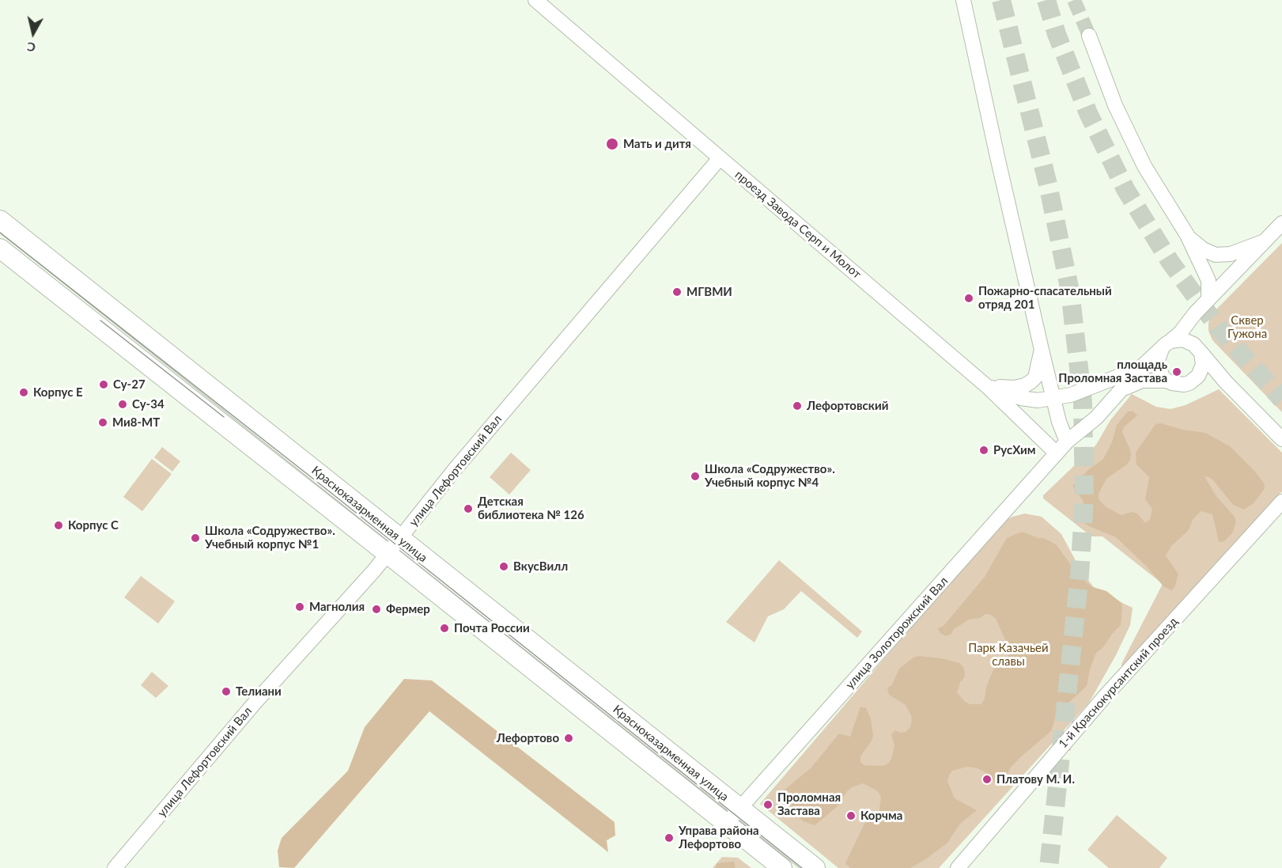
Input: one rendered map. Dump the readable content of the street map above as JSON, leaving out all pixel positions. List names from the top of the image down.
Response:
{
  "streets": {
    "main road": ["Красноказарменная улица"],
    "street": [
      "проезд Завода Серп и Молот",
      "улица Лефортовский Вал",
      "улица Золоторожский Вал",
      "1-й Краснокурсантский проезд"
    ]
  },
  "crossings": [
    ["проезд Завода Серп и Молот", "улица Лефортовский Вал"],
    ["проезд Завода Серп и Молот", "улица Золоторожский Вал"],
    ["улица Лефортовский Вал", "Красноказарменная улица"],
    ["Красноказарменная улица", "улица Золоторожский Вал"]
  ],
  "parks": ["Сквер Гужона", "Парк Казачьей славы"],
  "places": [
    "Мать и дитя",
    "МГВМИ",
    "Пожарно-спасательный отряд 201",
    "площадь Проломная Застава",
    "Су-27",
    "Корпус Е",
    "Су-34",
    "Лефортовский",
    "Ми8-МТ",
    "РусХим",
    "Школа «Содружество». Учебный корпус №4",
    "Детская библиотека № 126",
    "Корпус С",
    "Школа «Содружество». Учебный корпус №1",
    "ВкусВилл",
    "Магнолия",
    "Фермер",
    "Почта России",
    "Телиани",
    "Лефортово",
    "Платову М. И.",
    "Проломная Застава",
    "Корчма",
    "Управа района Лефортово"
  ],
  "north": "bottom"
}
